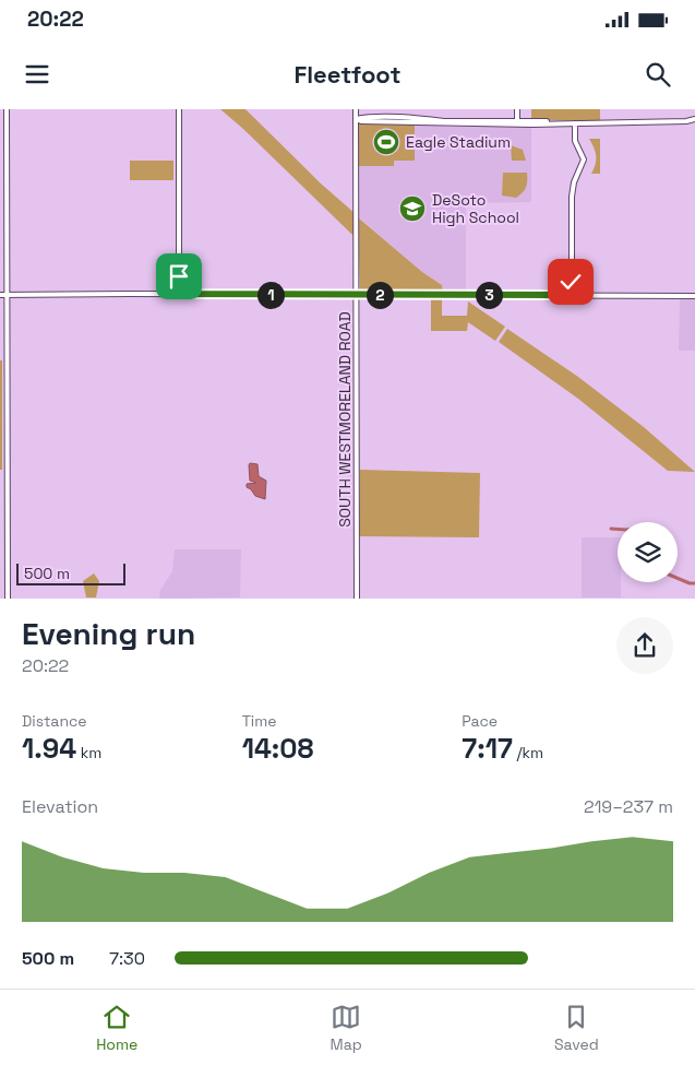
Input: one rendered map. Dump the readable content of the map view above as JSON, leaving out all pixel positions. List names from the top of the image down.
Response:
{
  "streets": {
    "main road": ["SOUTH WESTMORELAND ROAD"]
  },
  "places": {
    "sports": ["Eagle Stadium"],
    "school or university": ["DeSoto High School"]
  },
  "scale_bar": "500 m",
  "page": {
    "status": "20:22",
    "header": "Fleetfoot",
    "pins": ["1", "2", "3"],
    "scale": "500 m",
    "heading": ["Evening run", "20:22"],
    "stats": [
      ["Distance", "1.94 km"],
      ["Time", "14:08"],
      ["Pace", "7:17 /km"]
    ],
    "chart": ["Elevation", "219–237 m"],
    "list": [
      {
        "name": "500 m",
        "note": "7:30"
      }
    ],
    "tabs": ["Home", "Map", "Saved"]
  }
}
